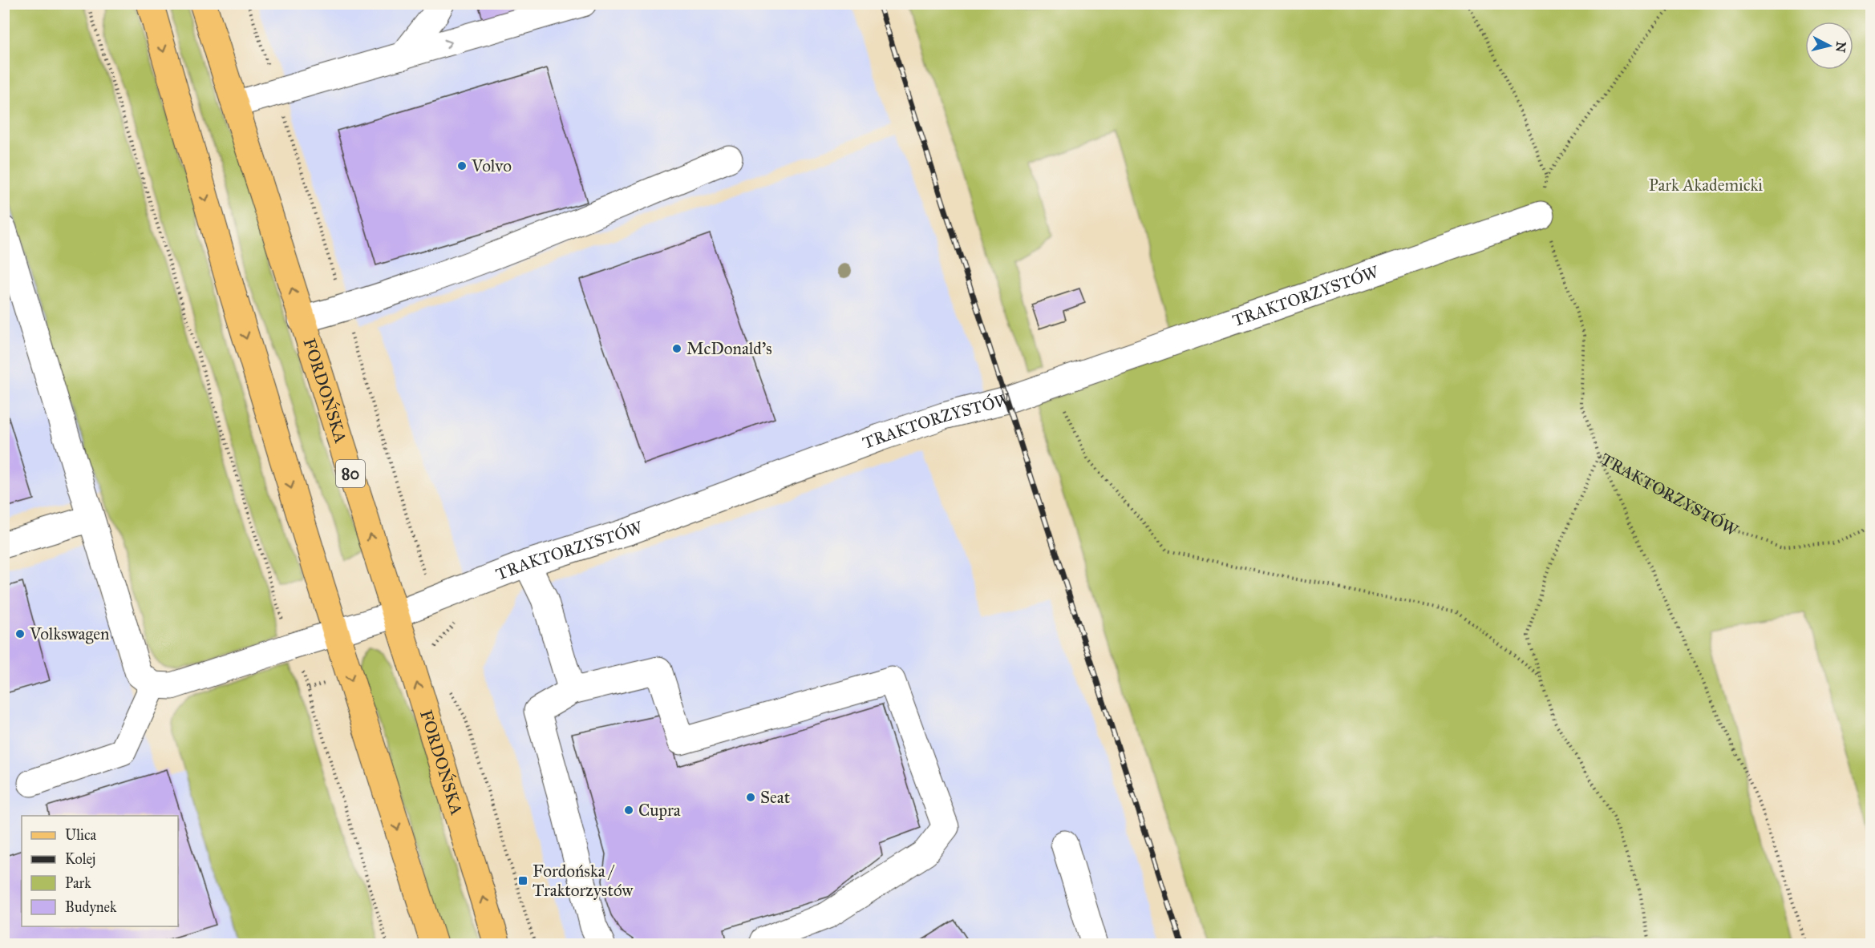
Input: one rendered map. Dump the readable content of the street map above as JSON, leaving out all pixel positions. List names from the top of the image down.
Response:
{
  "streets": {
    "main road": ["FORDOŃSKA", "80"],
    "street": ["TRAKTORZYSTÓW"]
  },
  "crossings": [
    ["TRAKTORZYSTÓW", "FORDOŃSKA"]
  ],
  "parks": ["Park Akademicki"],
  "places": {
    "other": [
      "Volvo",
      "McDonald's",
      "Volkswagen",
      "Seat",
      "Cupra"
    ],
    "transit": ["Fordońska / Traktorzystów"]
  },
  "legend": [
    "Ulica",
    "Kolej",
    "Park",
    "Budynek"
  ],
  "north": "right"
}
